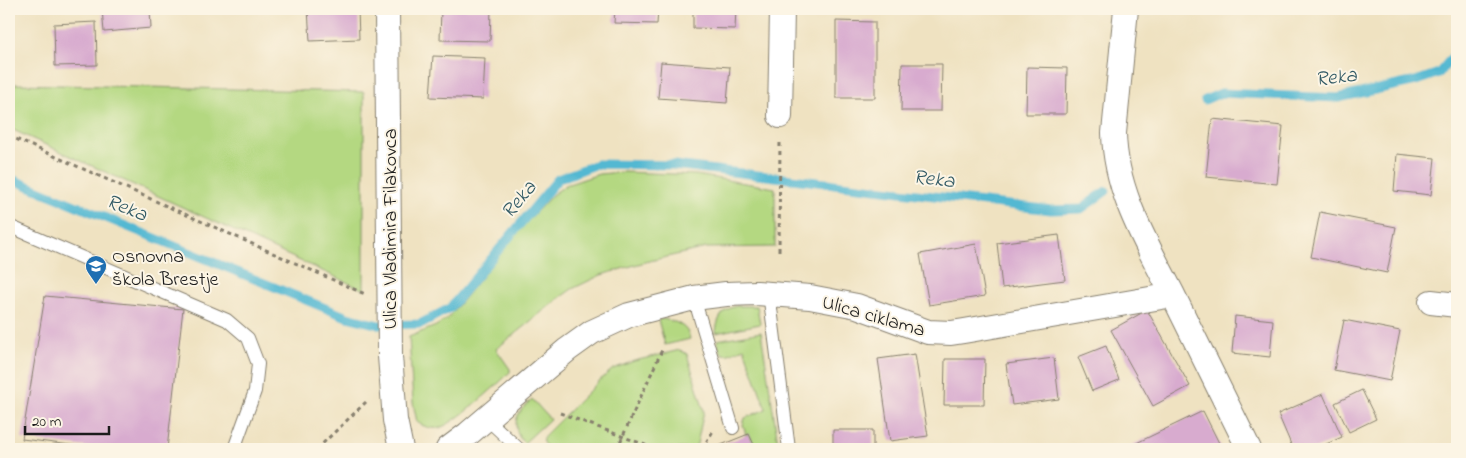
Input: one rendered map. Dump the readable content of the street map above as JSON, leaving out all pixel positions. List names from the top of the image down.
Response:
{
  "streets": {
    "street": ["Ulica Vladimira Filakovca", "Ulica ciklama"]
  },
  "water": ["Reka"],
  "places": {
    "school or university": ["Osnovna škola Brestje"]
  },
  "scale_bar": "20 m"
}
